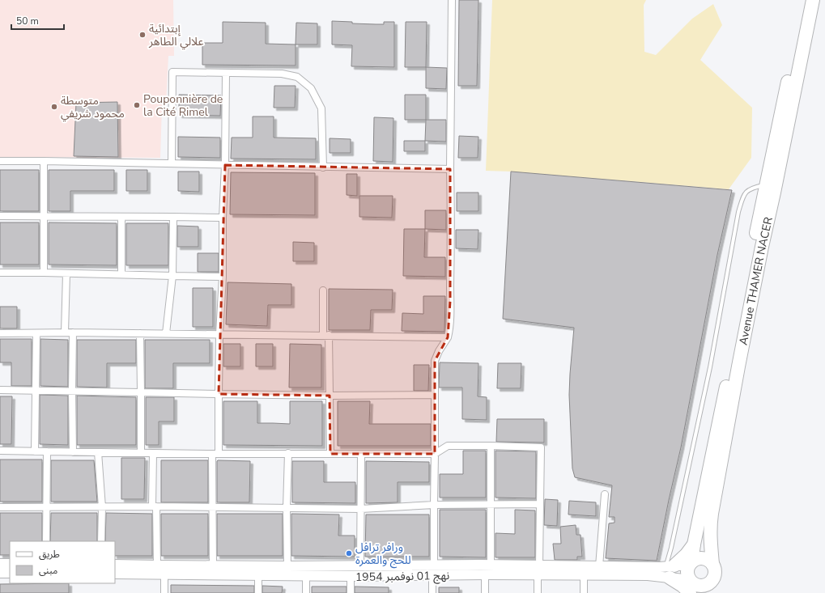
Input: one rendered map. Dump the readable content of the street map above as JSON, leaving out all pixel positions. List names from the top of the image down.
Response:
{
  "streets": {
    "highway": ["Avenue THAMER NACER"],
    "main road": ["نهج 01 نوفمبر 1954"]
  },
  "crossings": [
    ["Avenue THAMER NACER", "نهج 01 نوفمبر 1954"]
  ],
  "places": [
    "إبتدائية علالي الطاهر",
    "Pouponnière de la Cité Rimel",
    "متوسطة محمود شريفي",
    "ورافر ترافل للحج والعمرة"
  ],
  "legend": ["طريق", "مبنى"],
  "scale_bar": "50 m"
}
